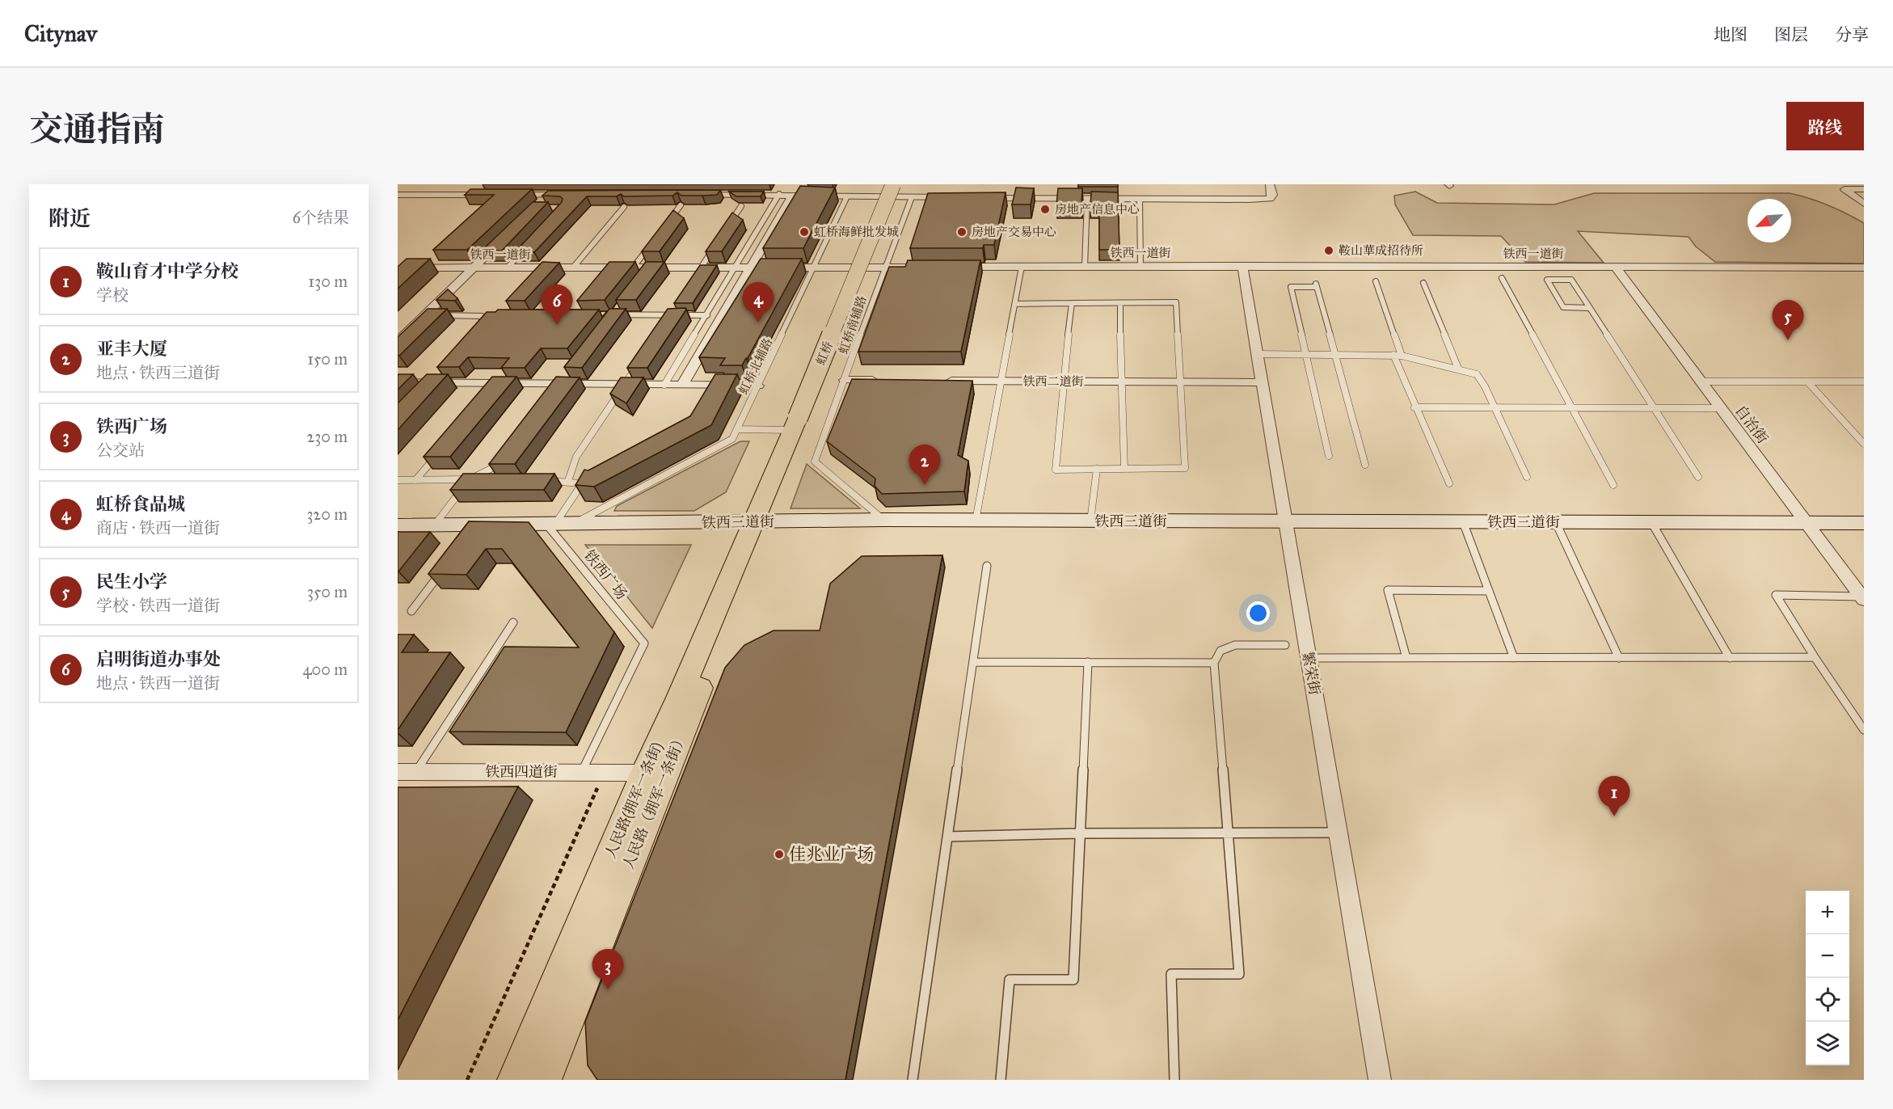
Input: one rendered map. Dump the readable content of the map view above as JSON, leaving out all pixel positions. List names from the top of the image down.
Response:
{
  "streets": {
    "main road": [
      "虹桥",
      "铁西三道街",
      "人民路(拥军一条街)",
      "人民路（拥军一条街）"
    ],
    "street": [
      "铁西一道街",
      "铁西二道街",
      "自治街",
      "繁荣街",
      "铁西四道街"
    ],
    "lane": ["虹桥南辅路", "虹桥北辅路", "铁西广场"]
  },
  "crossings": [
    ["铁西一道街", "虹桥南辅路"],
    ["铁西一道街", "虹桥北辅路"],
    ["铁西一道街", "自治街"],
    ["铁西一道街", "繁荣街"],
    ["虹桥南辅路", "铁西三道街"],
    ["虹桥", "铁西三道街"],
    ["虹桥", "人民路(拥军一条街)"],
    ["虹桥", "人民路（拥军一条街）"],
    ["虹桥北辅路", "铁西三道街"],
    ["虹桥北辅路", "铁西广场"],
    ["铁西二道街", "繁荣街"],
    ["自治街", "铁西三道街"],
    ["铁西三道街", "铁西广场"],
    ["铁西三道街", "繁荣街"],
    ["铁西三道街", "人民路(拥军一条街)"],
    ["铁西三道街", "人民路（拥军一条街）"],
    ["铁西广场", "铁西四道街"],
    ["铁西四道街", "人民路(拥军一条街)"],
    ["人民路(拥军一条街)", "人民路（拥军一条街）"]
  ],
  "places": [
    "房地产信息中心",
    "虹桥海鲜批发城",
    "房地产交易中心",
    "鞍山華成招待所",
    "佳兆业广场"
  ],
  "north": "bottom left",
  "page": {
    "header": "Citynav",
    "nav": ["地图", "图层", "分享"],
    "title": "交通指南",
    "buttons": "路线",
    "heading": ["附近", "6个结果"],
    "list": [
      {
        "mark": "1",
        "name": "鞍山育才中学分校",
        "note": "学校",
        "value": "130 m"
      },
      {
        "mark": "2",
        "name": "亚丰大厦",
        "note": "地点 · 铁西三道街",
        "value": "150 m"
      },
      {
        "mark": "3",
        "name": "铁西广场",
        "note": "公交站",
        "value": "230 m"
      },
      {
        "mark": "4",
        "name": "虹桥食品城",
        "note": "商店 · 铁西一道街",
        "value": "320 m"
      },
      {
        "mark": "5",
        "name": "民生小学",
        "note": "学校 · 铁西一道街",
        "value": "350 m"
      },
      {
        "mark": "6",
        "name": "启明街道办事处",
        "note": "地点 · 铁西一道街",
        "value": "400 m"
      }
    ],
    "pins": [
      "4",
      "6",
      "5",
      "2",
      "1",
      "3"
    ],
    "map_buttons": ["+", "−"]
  }
}
